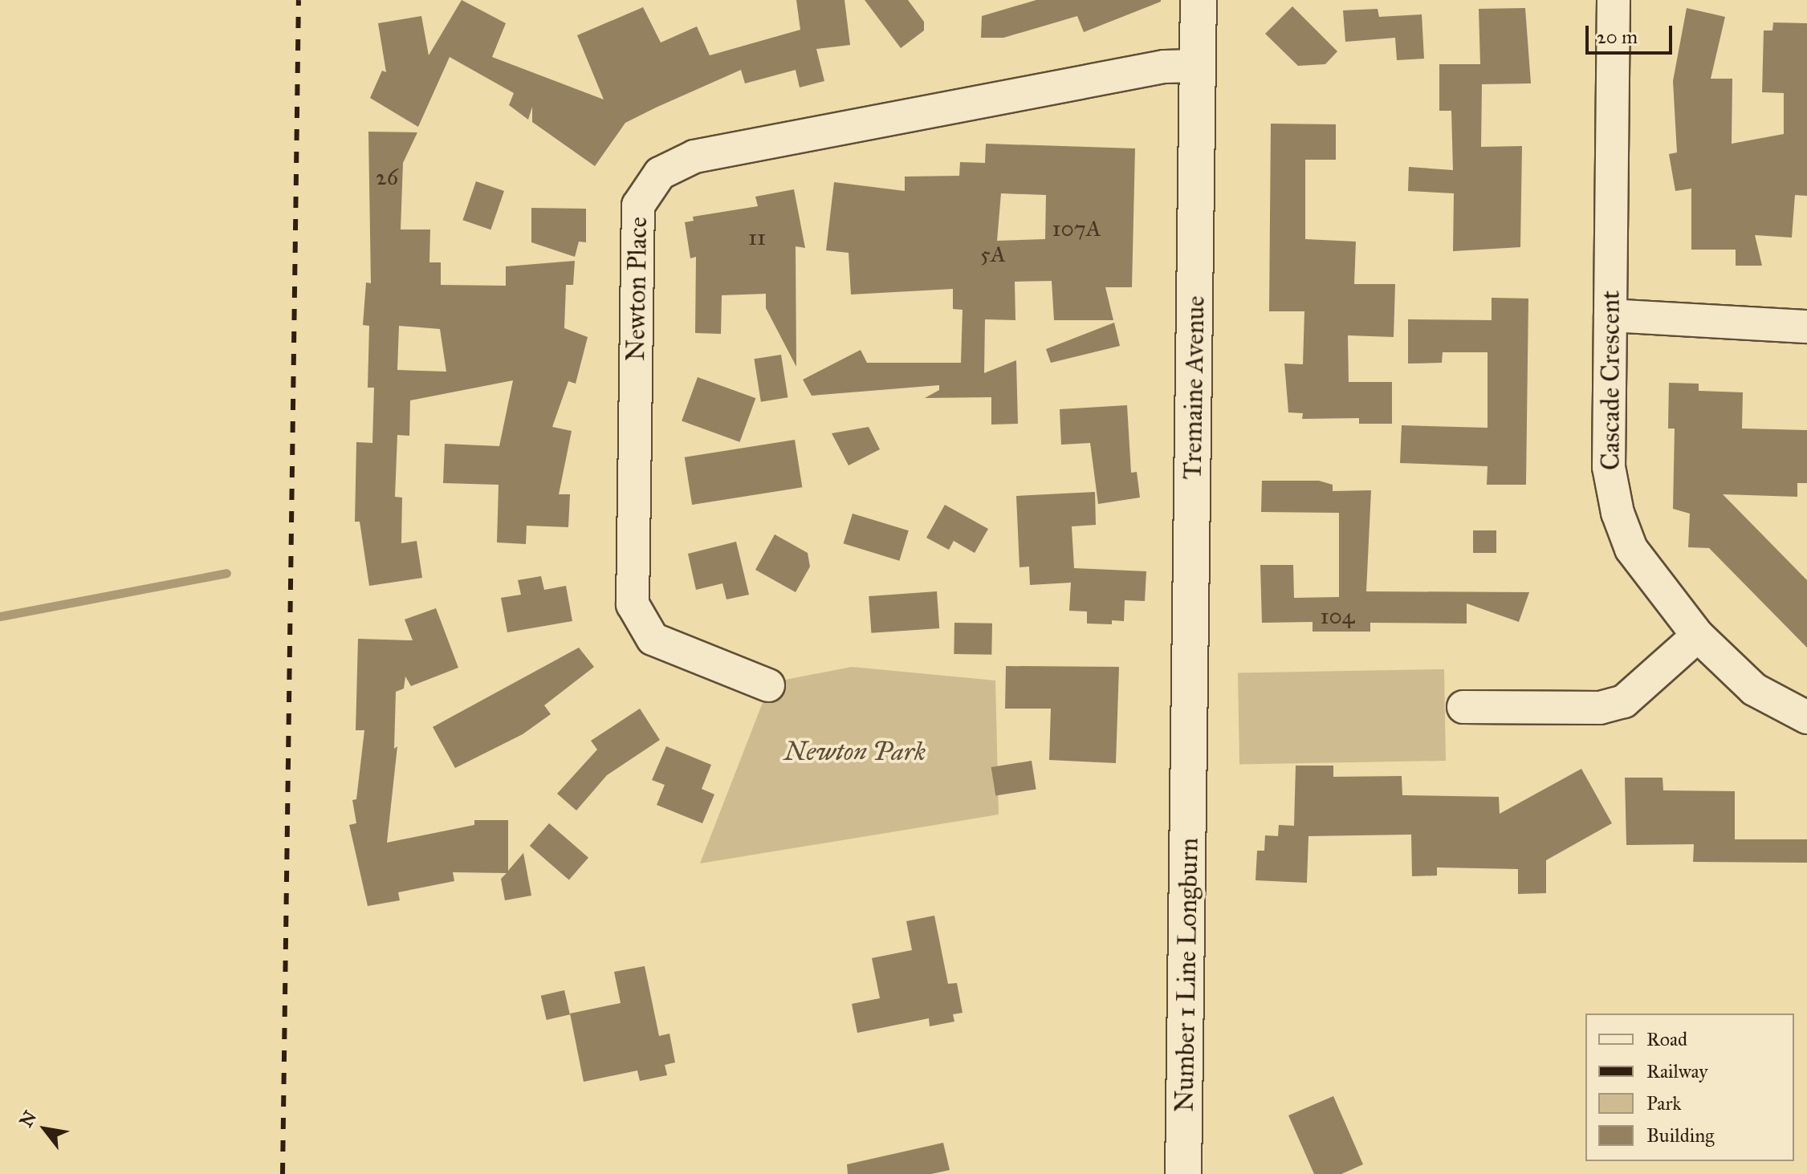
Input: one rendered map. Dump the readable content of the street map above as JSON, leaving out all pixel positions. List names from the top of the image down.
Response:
{
  "streets": {
    "main road": ["Tremaine Avenue", "Number 1 Line Longburn"],
    "street": ["Newton Place", "Cascade Crescent"]
  },
  "crossings": [
    ["Newton Place", "Tremaine Avenue"],
    ["Tremaine Avenue", "Number 1 Line Longburn"]
  ],
  "parks": ["Newton Park"],
  "house_numbers": [
    "26",
    "107A",
    "11",
    "5A",
    "104"
  ],
  "legend": [
    "Road",
    "Railway",
    "Park",
    "Building"
  ],
  "scale_bar": "20 m",
  "north": "top left"
}
